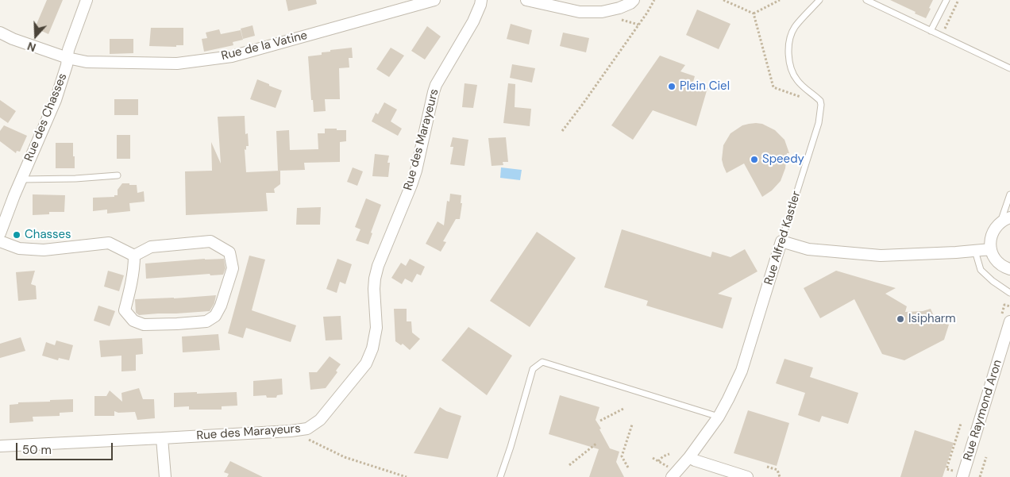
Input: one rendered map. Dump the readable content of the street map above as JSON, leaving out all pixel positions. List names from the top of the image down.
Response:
{
  "streets": {
    "street": [
      "Rue de la Vatine",
      "Rue des Chasses",
      "Rue des Marayeurs",
      "Rue Alfred Kastler",
      "Rue Raymond Aron"
    ]
  },
  "crossings": [
    ["Rue de la Vatine", "Rue des Chasses"]
  ],
  "places": [
    "Plein Ciel",
    "Speedy",
    "Chasses",
    "Isipharm"
  ],
  "scale_bar": "50 m",
  "north": "bottom"
}
